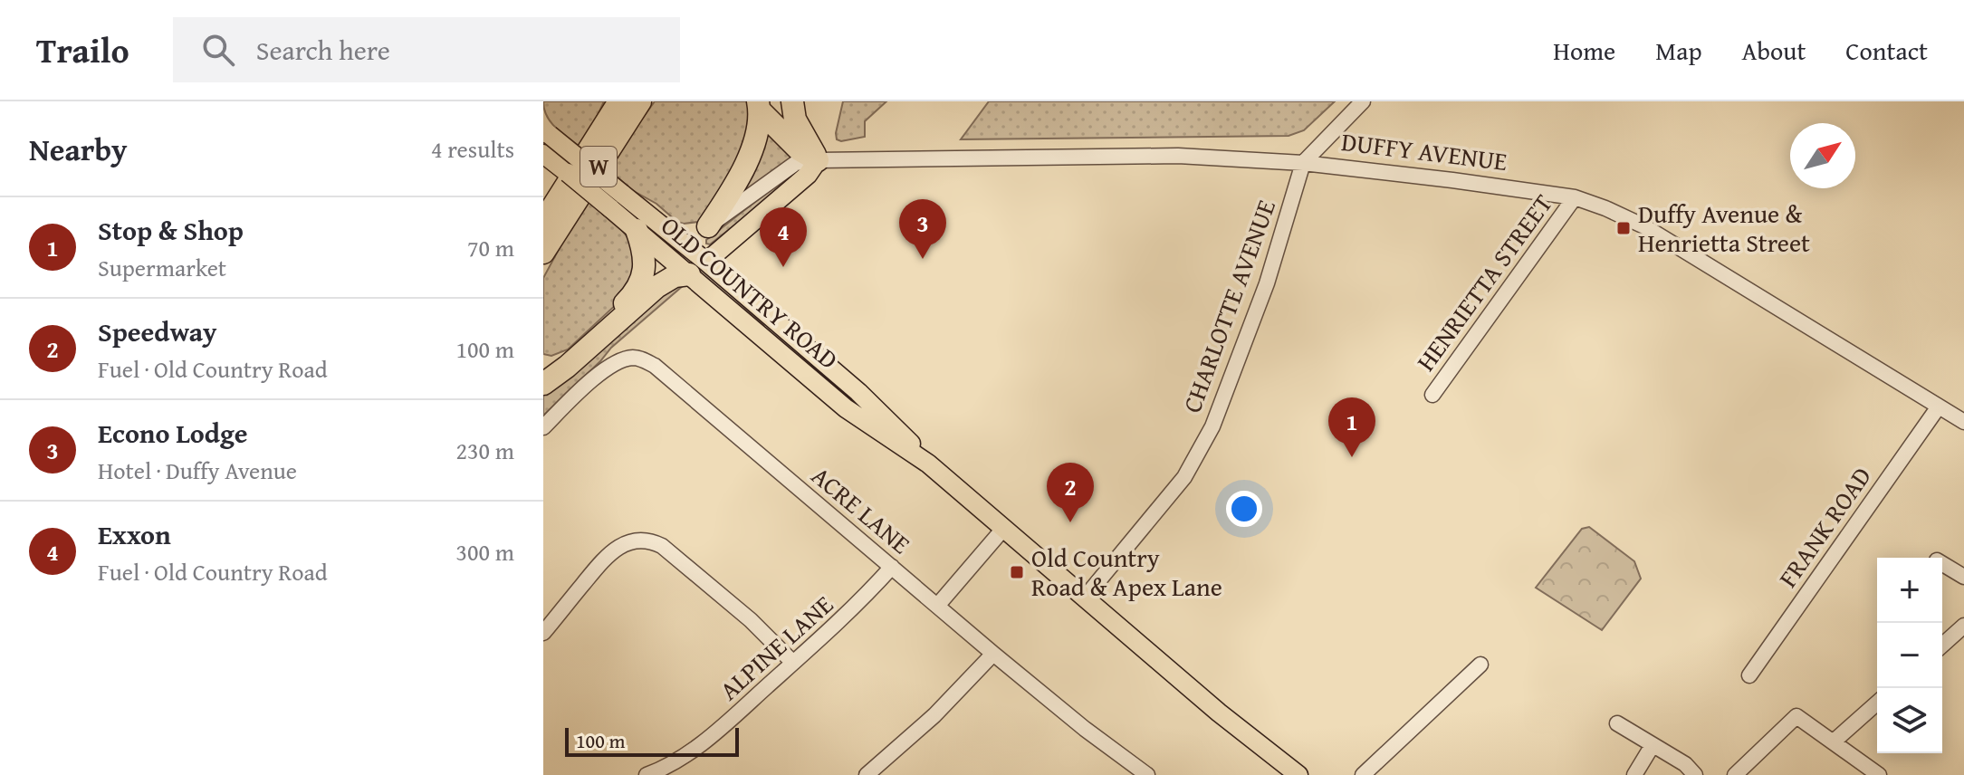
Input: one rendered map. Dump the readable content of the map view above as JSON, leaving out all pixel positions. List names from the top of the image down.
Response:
{
  "streets": {
    "highway": ["W"],
    "main road": ["DUFFY AVENUE", "OLD COUNTRY ROAD"],
    "street": [
      "HENRIETTA STREET",
      "CHARLOTTE AVENUE",
      "ACRE LANE",
      "FRANK ROAD",
      "ALPINE LANE"
    ]
  },
  "crossings": [
    ["DUFFY AVENUE", "HENRIETTA STREET"],
    ["DUFFY AVENUE", "OLD COUNTRY ROAD"],
    ["DUFFY AVENUE", "CHARLOTTE AVENUE"],
    ["DUFFY AVENUE", "FRANK ROAD"],
    ["OLD COUNTRY ROAD", "CHARLOTTE AVENUE"],
    ["ACRE LANE", "ALPINE LANE"]
  ],
  "places": {
    "transit": ["Duffy Avenue & Henrietta Street", "Old Country Road & Apex Lane"]
  },
  "scale_bar": "100 m",
  "north": "top right",
  "page": {
    "header": "Trailo",
    "search": "Search here",
    "nav": [
      "Home",
      "Map",
      "About",
      "Contact"
    ],
    "heading": ["Nearby", "4 results"],
    "list": [
      {
        "mark": "1",
        "name": "Stop & Shop",
        "note": "Supermarket",
        "value": "70 m"
      },
      {
        "mark": "2",
        "name": "Speedway",
        "note": "Fuel · Old Country Road",
        "value": "100 m"
      },
      {
        "mark": "3",
        "name": "Econo Lodge",
        "note": "Hotel · Duffy Avenue",
        "value": "230 m"
      },
      {
        "mark": "4",
        "name": "Exxon",
        "note": "Fuel · Old Country Road",
        "value": "300 m"
      }
    ],
    "pins": [
      "3",
      "4",
      "1",
      "2"
    ],
    "map_buttons": ["+", "−"],
    "scale": "100 m"
  }
}
